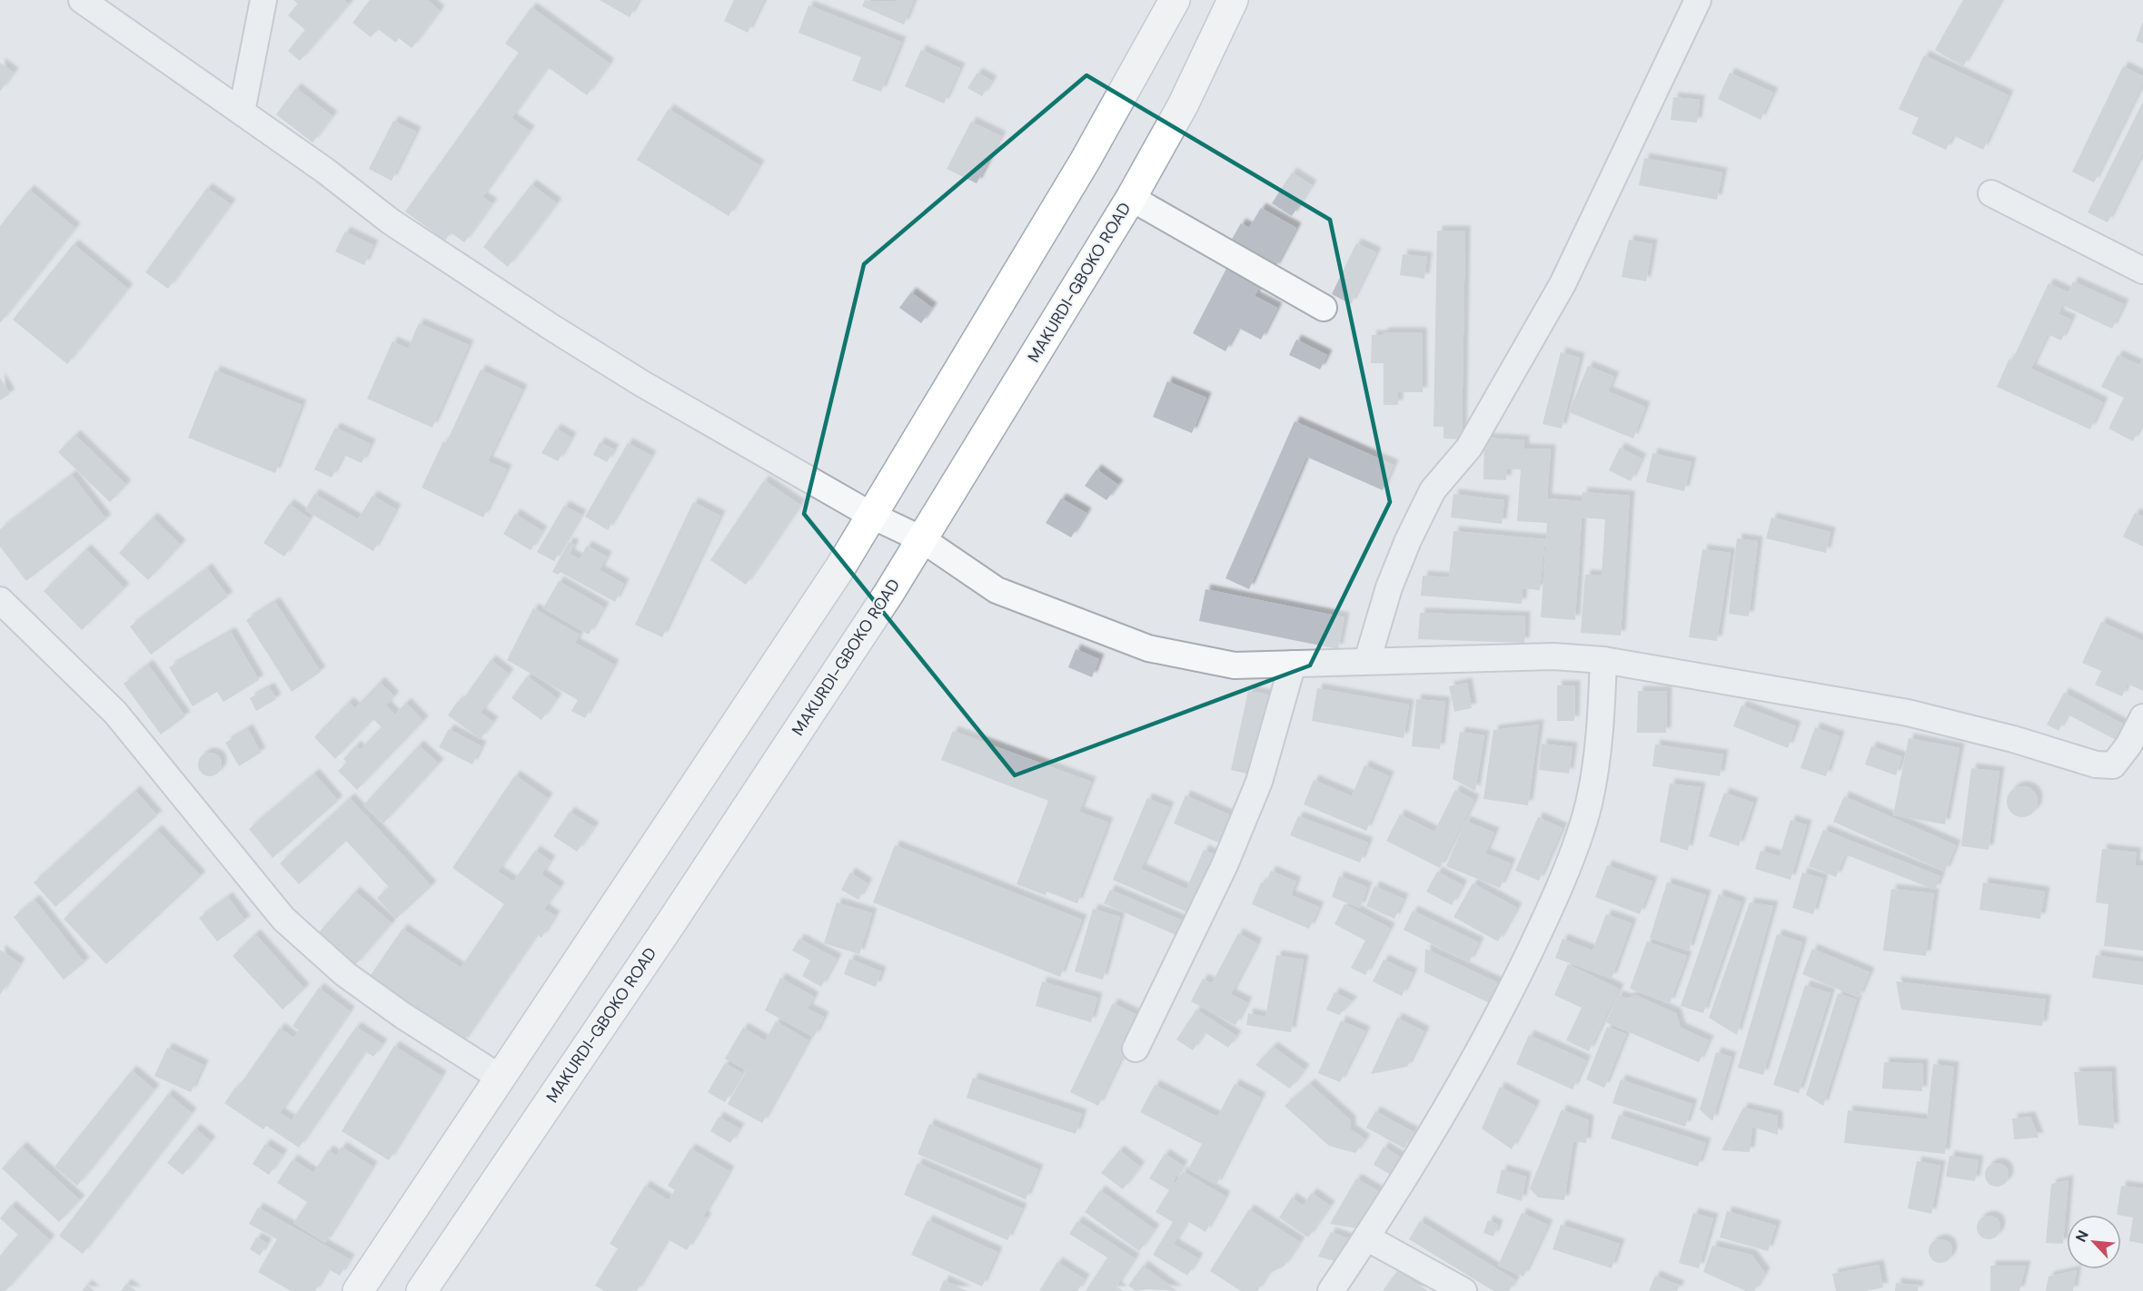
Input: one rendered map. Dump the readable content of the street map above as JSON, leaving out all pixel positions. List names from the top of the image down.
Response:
{
  "streets": {
    "main road": ["MAKURDI-GBOKO ROAD"]
  },
  "north": "top left"
}
